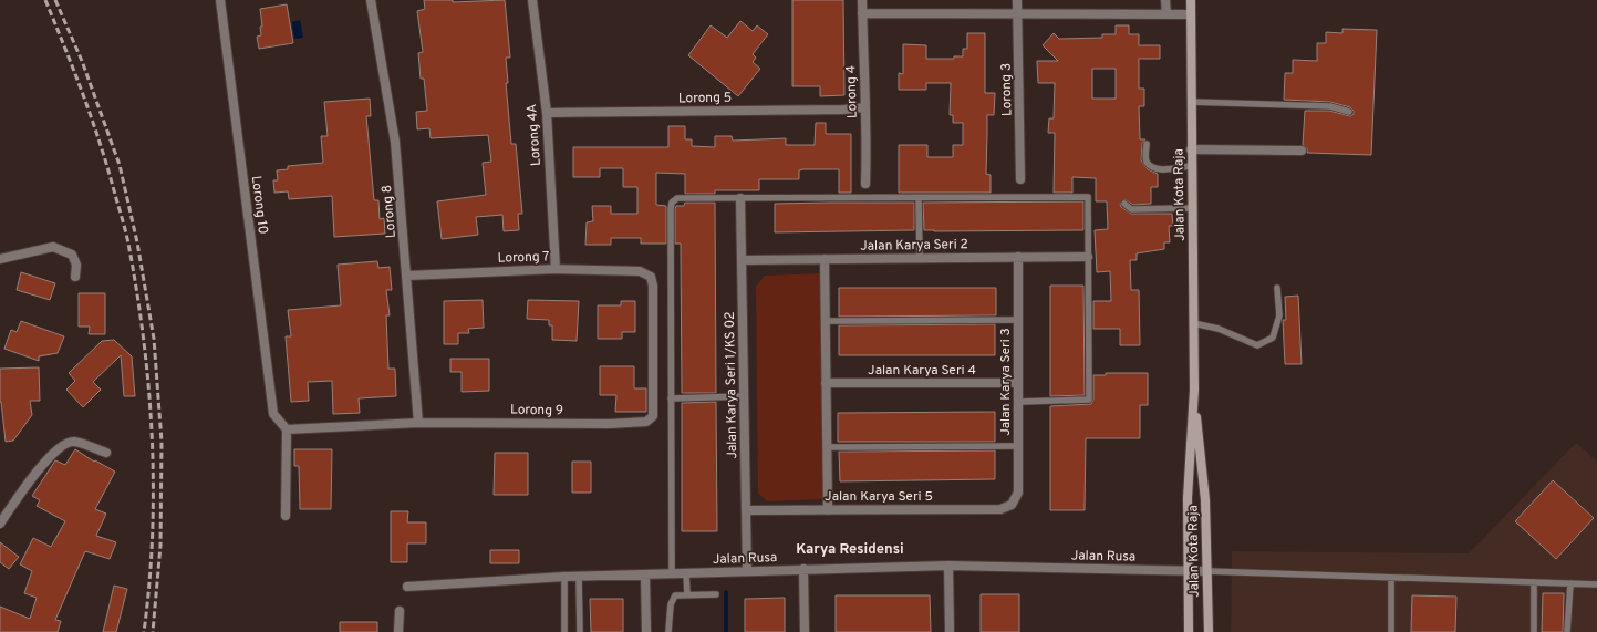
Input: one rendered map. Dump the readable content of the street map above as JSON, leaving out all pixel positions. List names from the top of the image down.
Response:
{
  "streets": {
    "main road": ["Jalan Kota Raja"],
    "street": [
      "Lorong 3",
      "Lorong 4",
      "Lorong 5",
      "Lorong 4A",
      "Lorong 10",
      "Lorong 8",
      "Jalan Karya Seri 2",
      "Lorong 7",
      "Jalan Karya Seri 4",
      "Jalan Karya Seri 3",
      "Jalan Karya Seri 1/KS 02",
      "Lorong 9",
      "Jalan Karya Seri 5",
      "Jalan Rusa"
    ]
  },
  "crossings": [
    ["Lorong 4", "Lorong 5"],
    ["Lorong 5", "Lorong 4A"],
    ["Lorong 4A", "Lorong 7"],
    ["Jalan Kota Raja", "Jalan Rusa"],
    ["Lorong 10", "Lorong 9"],
    ["Lorong 8", "Lorong 7"],
    ["Lorong 8", "Lorong 9"],
    ["Jalan Karya Seri 2", "Jalan Karya Seri 3"],
    ["Jalan Karya Seri 2", "Jalan Karya Seri 1/KS 02"],
    ["Lorong 7", "Lorong 9"],
    ["Jalan Karya Seri 4", "Jalan Karya Seri 3"],
    ["Jalan Karya Seri 3", "Jalan Karya Seri 5"],
    ["Jalan Karya Seri 1/KS 02", "Jalan Karya Seri 5"],
    ["Jalan Karya Seri 1/KS 02", "Jalan Rusa"]
  ],
  "districts": ["Karya Residensi"]
}
